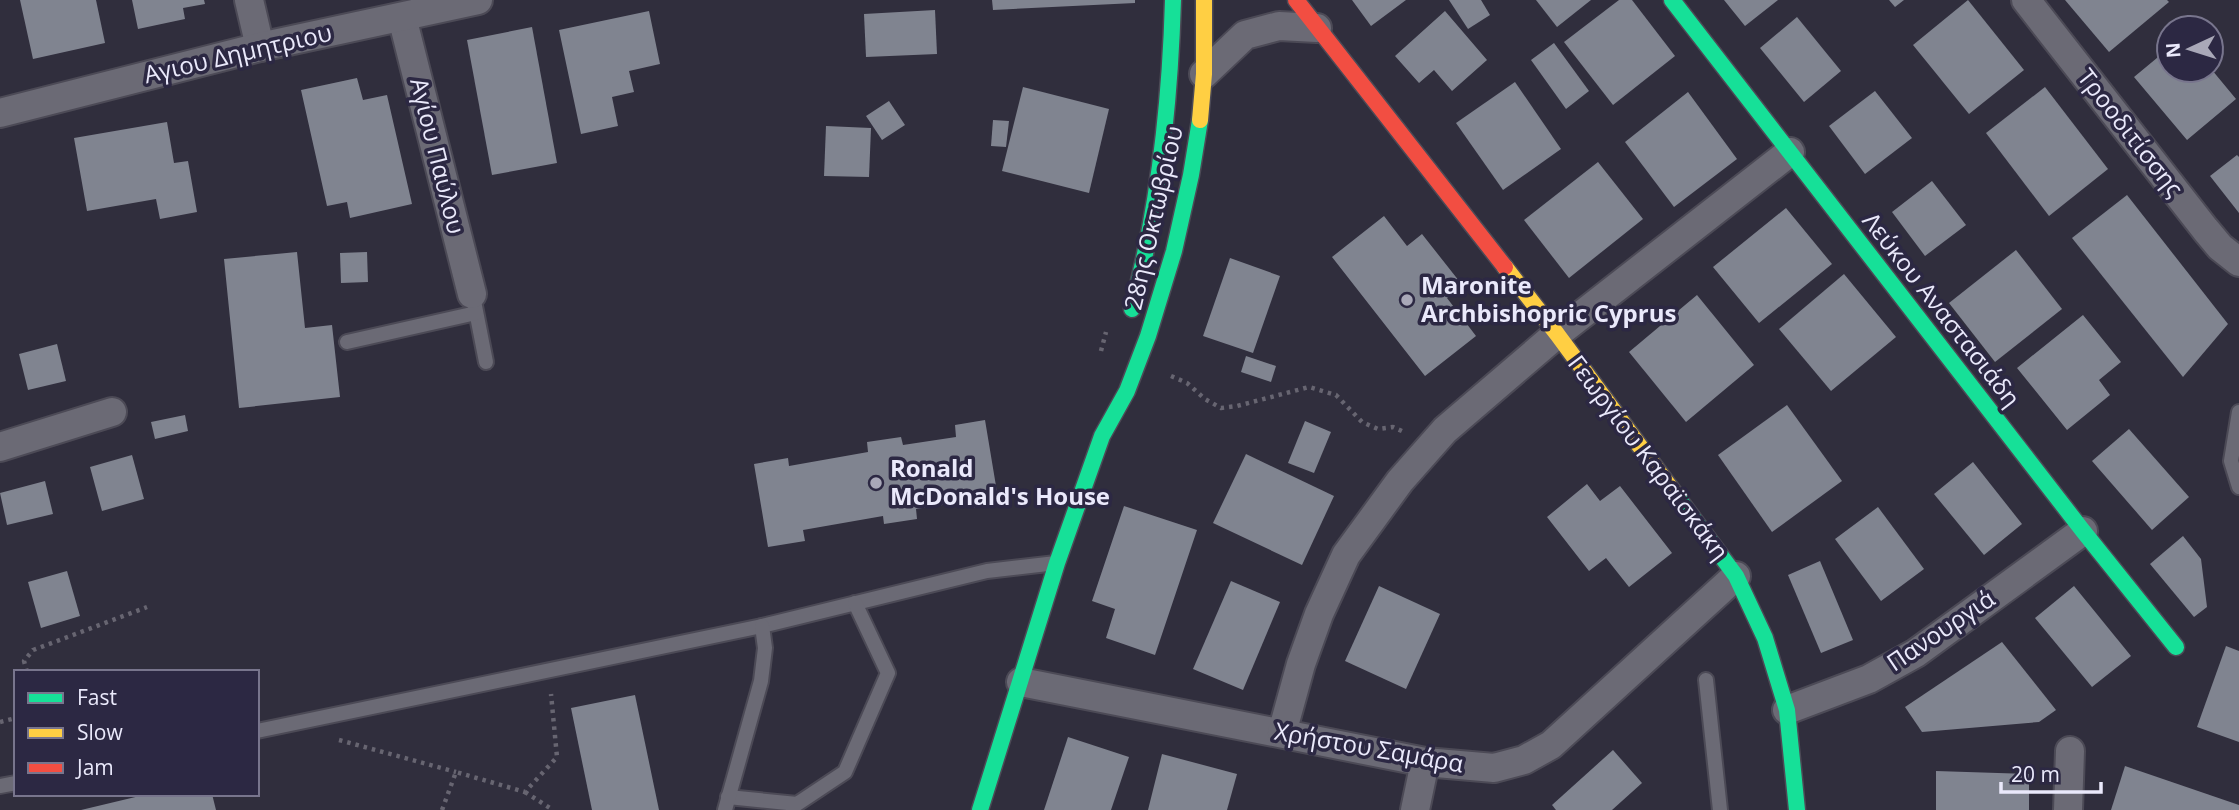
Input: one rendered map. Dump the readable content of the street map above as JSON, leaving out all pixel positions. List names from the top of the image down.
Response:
{
  "streets": {
    "street": [
      "Αγιου Δημητριου",
      "Τροοδιτίσσης",
      "Αγίου Παύλου",
      "28ης Οκτωβρίου",
      "Λεύκου Αναστασιάδη",
      "Γεωργίου Καραϊσκάκη",
      "Πανουργιά",
      "Χρήστου Σαμάρα"
    ]
  },
  "crossings": [
    ["Αγιου Δημητριου", "Αγίου Παύλου"],
    ["28ης Οκτωβρίου", "Χρήστου Σαμάρα"],
    ["Λεύκου Αναστασιάδη", "Πανουργιά"],
    ["Γεωργίου Καραϊσκάκη", "Πανουργιά"],
    ["Γεωργίου Καραϊσκάκη", "Χρήστου Σαμάρα"]
  ],
  "places": ["Maronite Archbishopric Cyprus", "Ronald McDonald's House"],
  "legend": ["Fast", "Slow", "Jam"],
  "scale_bar": "20 m",
  "north": "left"
}
